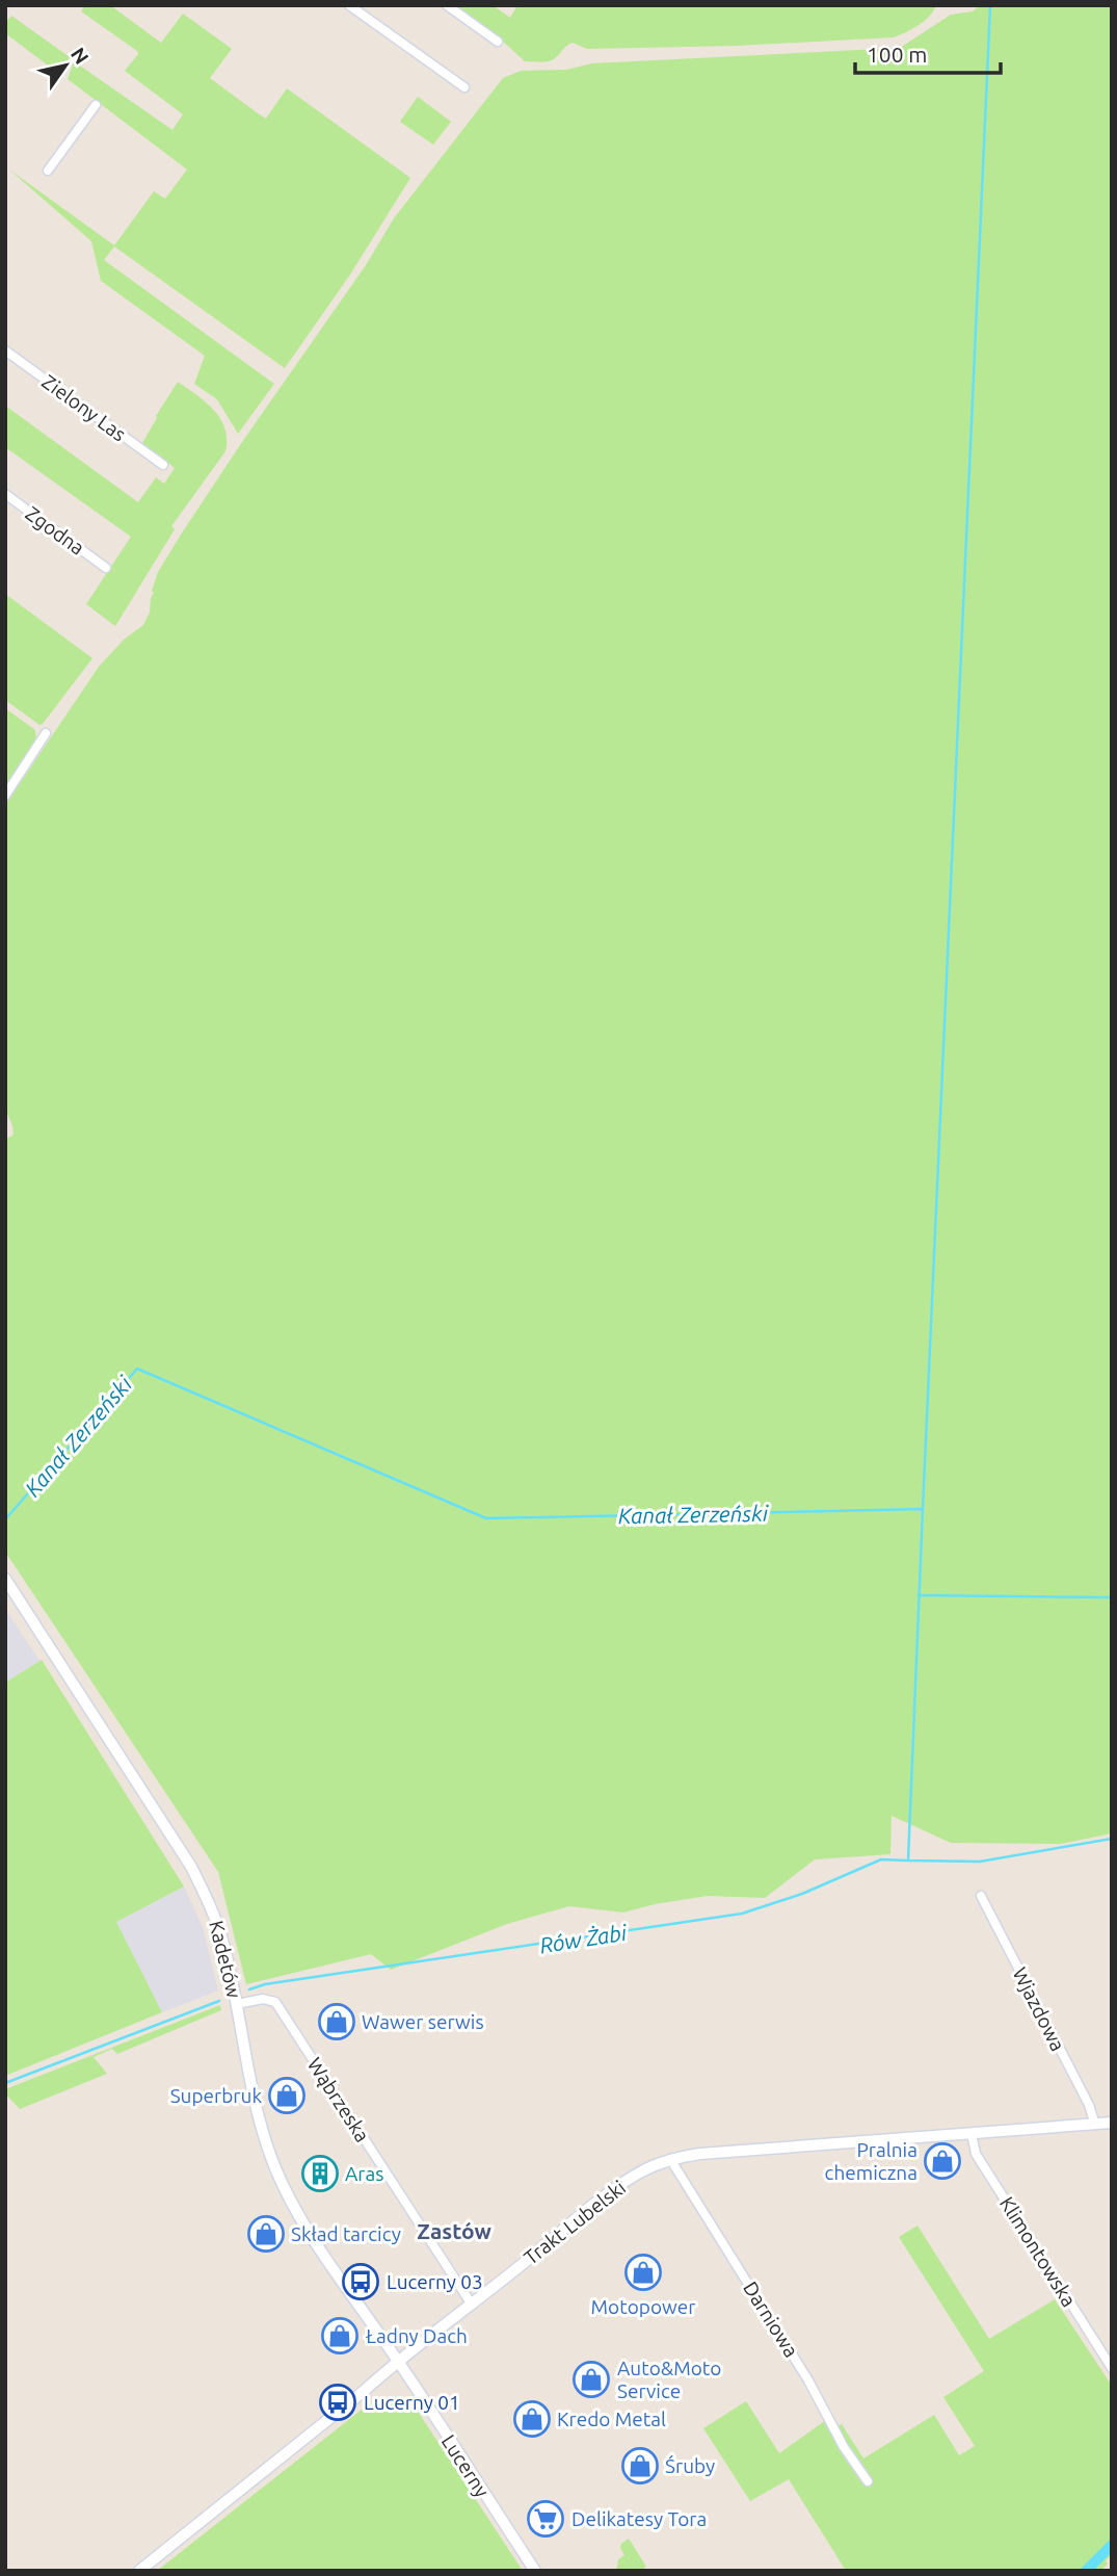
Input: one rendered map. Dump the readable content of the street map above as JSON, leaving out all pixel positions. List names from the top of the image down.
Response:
{
  "streets": {
    "street": [
      "Zielony Las",
      "Zgodna",
      "Kadetów",
      "Wjazdowa",
      "Wąbrzeska",
      "Trakt Lubelski",
      "Klimontowska",
      "Darniowa",
      "Lucerny"
    ]
  },
  "crossings": [
    ["Kadetów", "Wąbrzeska"],
    ["Kadetów", "Trakt Lubelski"],
    ["Kadetów", "Lucerny"],
    ["Wjazdowa", "Trakt Lubelski"],
    ["Wąbrzeska", "Trakt Lubelski"],
    ["Trakt Lubelski", "Klimontowska"],
    ["Trakt Lubelski", "Darniowa"],
    ["Trakt Lubelski", "Lucerny"]
  ],
  "districts": ["Zastów"],
  "water": ["Kanał Zerzeński", "Rów Żabi"],
  "places": {
    "shop": [
      "Wawer serwis",
      "Superbruk",
      "Pralnia chemiczna",
      "Skład tarcicy",
      "Motopower",
      "Ładny Dach",
      "Auto&Moto Service",
      "Kredo Metal",
      "Śruby"
    ],
    "building": ["Aras"],
    "bus stop": ["Lucerny 03", "Lucerny 01"],
    "supermarket": ["Delikatesy Tora"]
  },
  "scale_bar": "100 m",
  "north": "top right"
}
